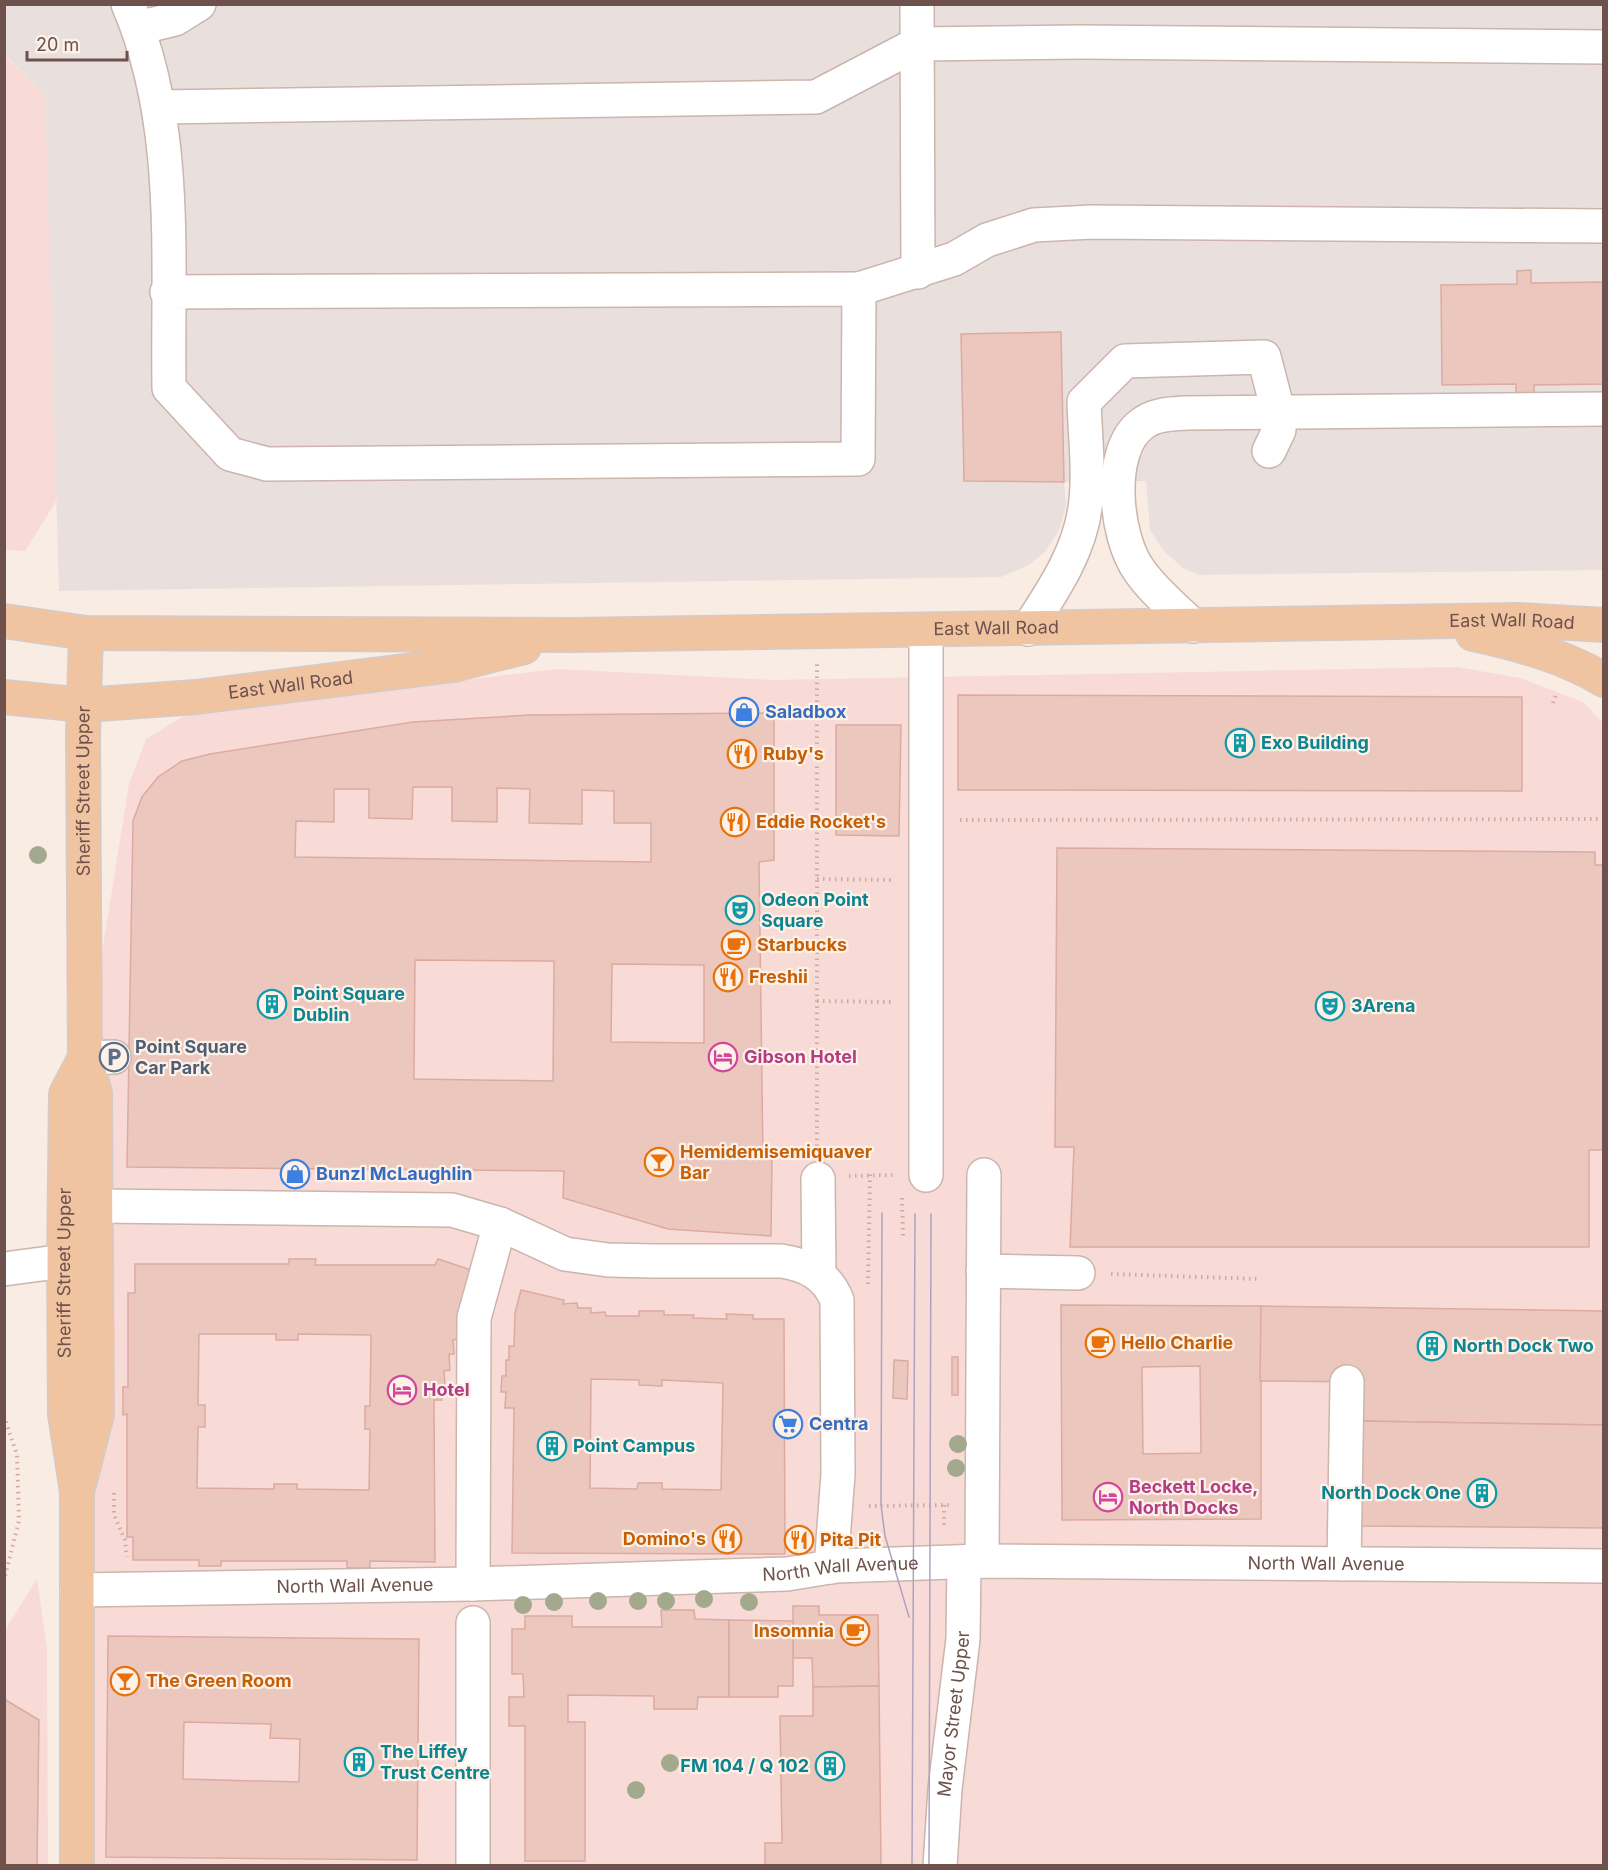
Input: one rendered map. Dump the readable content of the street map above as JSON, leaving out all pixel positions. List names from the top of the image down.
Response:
{
  "streets": {
    "main road": ["East Wall Road", "Sheriff Street Upper"],
    "street": ["North Wall Avenue", "Mayor Street Upper"]
  },
  "crossings": [
    ["East Wall Road", "Sheriff Street Upper"],
    ["Sheriff Street Upper", "North Wall Avenue"],
    ["North Wall Avenue", "Mayor Street Upper"]
  ],
  "places": {
    "shop": ["Saladbox", "Bunzl McLaughlin"],
    "building": [
      "Exo Building",
      "Point Square Dublin",
      "North Dock Two",
      "Point Campus",
      "North Dock One",
      "The Liffey Trust Centre",
      "FM 104 / Q 102"
    ],
    "restaurant": [
      "Ruby's",
      "Eddie Rocket's",
      "Freshii",
      "Domino's",
      "Pita Pit"
    ],
    "theatre": ["Odeon Point Square", "3Arena"],
    "cafe": ["Starbucks", "Hello Charlie", "Insomnia"],
    "parking": ["Point Square Car Park"],
    "hotel": ["Gibson Hotel", "Hotel", "Beckett Locke, North Docks"],
    "bar": ["Hemidemisemiquaver Bar", "The Green Room"],
    "supermarket": ["Centra"]
  },
  "scale_bar": "20 m"
}
